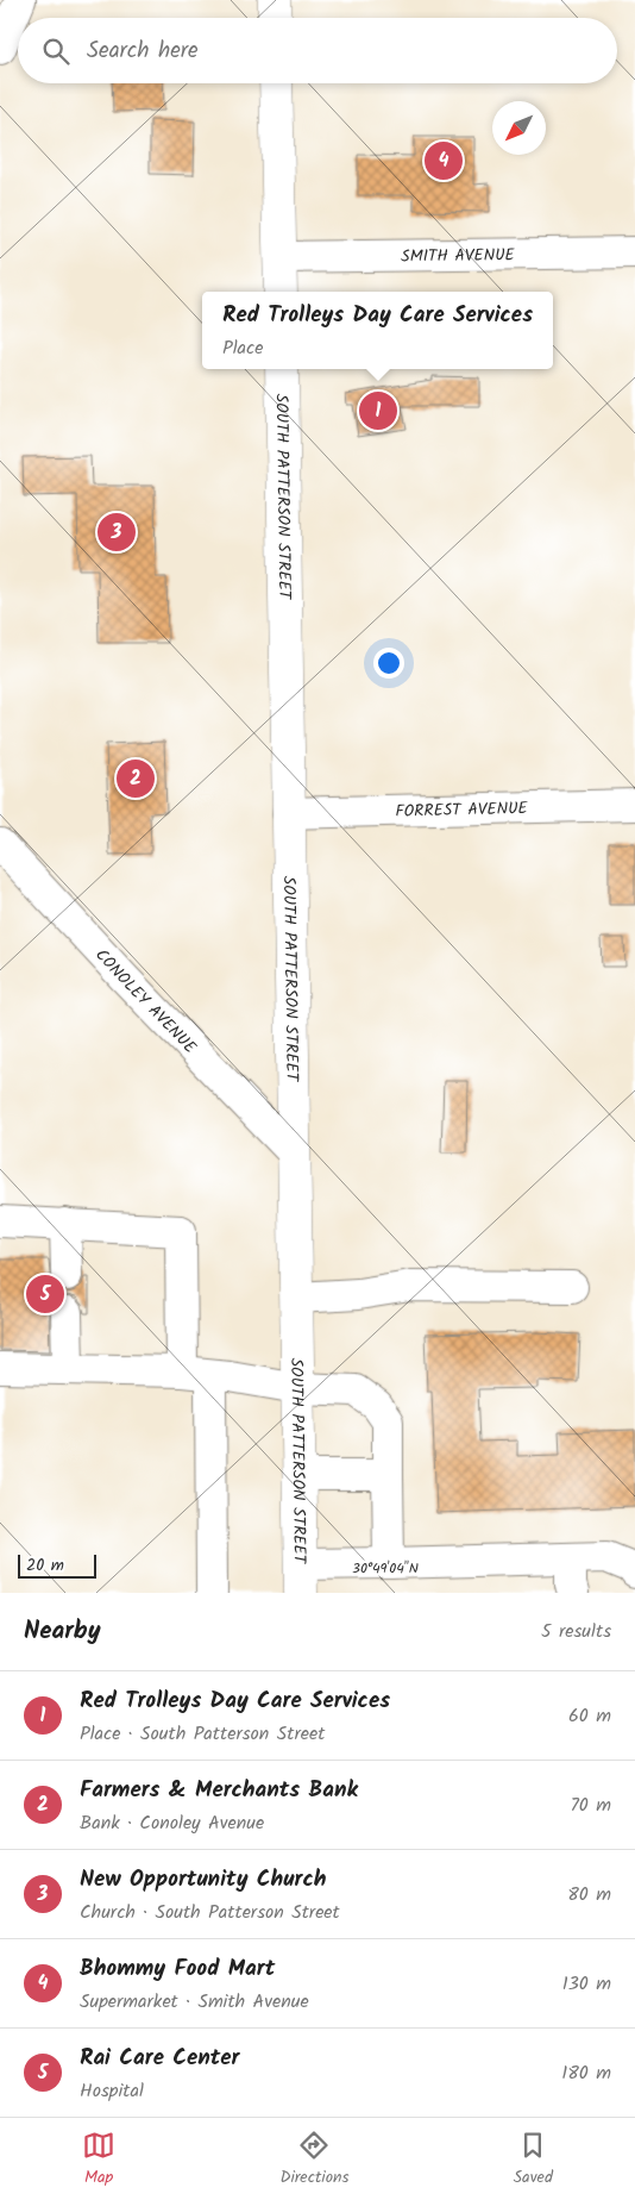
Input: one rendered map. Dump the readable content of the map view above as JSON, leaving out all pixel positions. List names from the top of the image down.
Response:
{
  "streets": {
    "main road": ["SOUTH PATTERSON STREET"],
    "street": ["SMITH AVENUE", "FORREST AVENUE", "CONOLEY AVENUE"]
  },
  "crossings": [
    ["SOUTH PATTERSON STREET", "FORREST AVENUE"],
    ["SOUTH PATTERSON STREET", "CONOLEY AVENUE"]
  ],
  "scale_bar": "20 m",
  "north": "bottom left",
  "page": {
    "search": "Search here",
    "pins": [
      "4",
      "1",
      "3",
      "2",
      "5"
    ],
    "popup": ["Red Trolleys Day Care Services", "Place"],
    "scale": "20 m",
    "heading": ["Nearby", "5 results"],
    "list": [
      {
        "mark": "1",
        "name": "Red Trolleys Day Care Services",
        "note": "Place · South Patterson Street",
        "value": "60 m"
      },
      {
        "mark": "2",
        "name": "Farmers & Merchants Bank",
        "note": "Bank · Conoley Avenue",
        "value": "70 m"
      },
      {
        "mark": "3",
        "name": "New Opportunity Church",
        "note": "Church · South Patterson Street",
        "value": "80 m"
      },
      {
        "mark": "4",
        "name": "Bhommy Food Mart",
        "note": "Supermarket · Smith Avenue",
        "value": "130 m"
      },
      {
        "mark": "5",
        "name": "Rai Care Center",
        "note": "Hospital",
        "value": "180 m"
      }
    ],
    "nav": ["Map", "Directions", "Saved"]
  },
  "coordinates": ["30°49'04\"N"]
}
